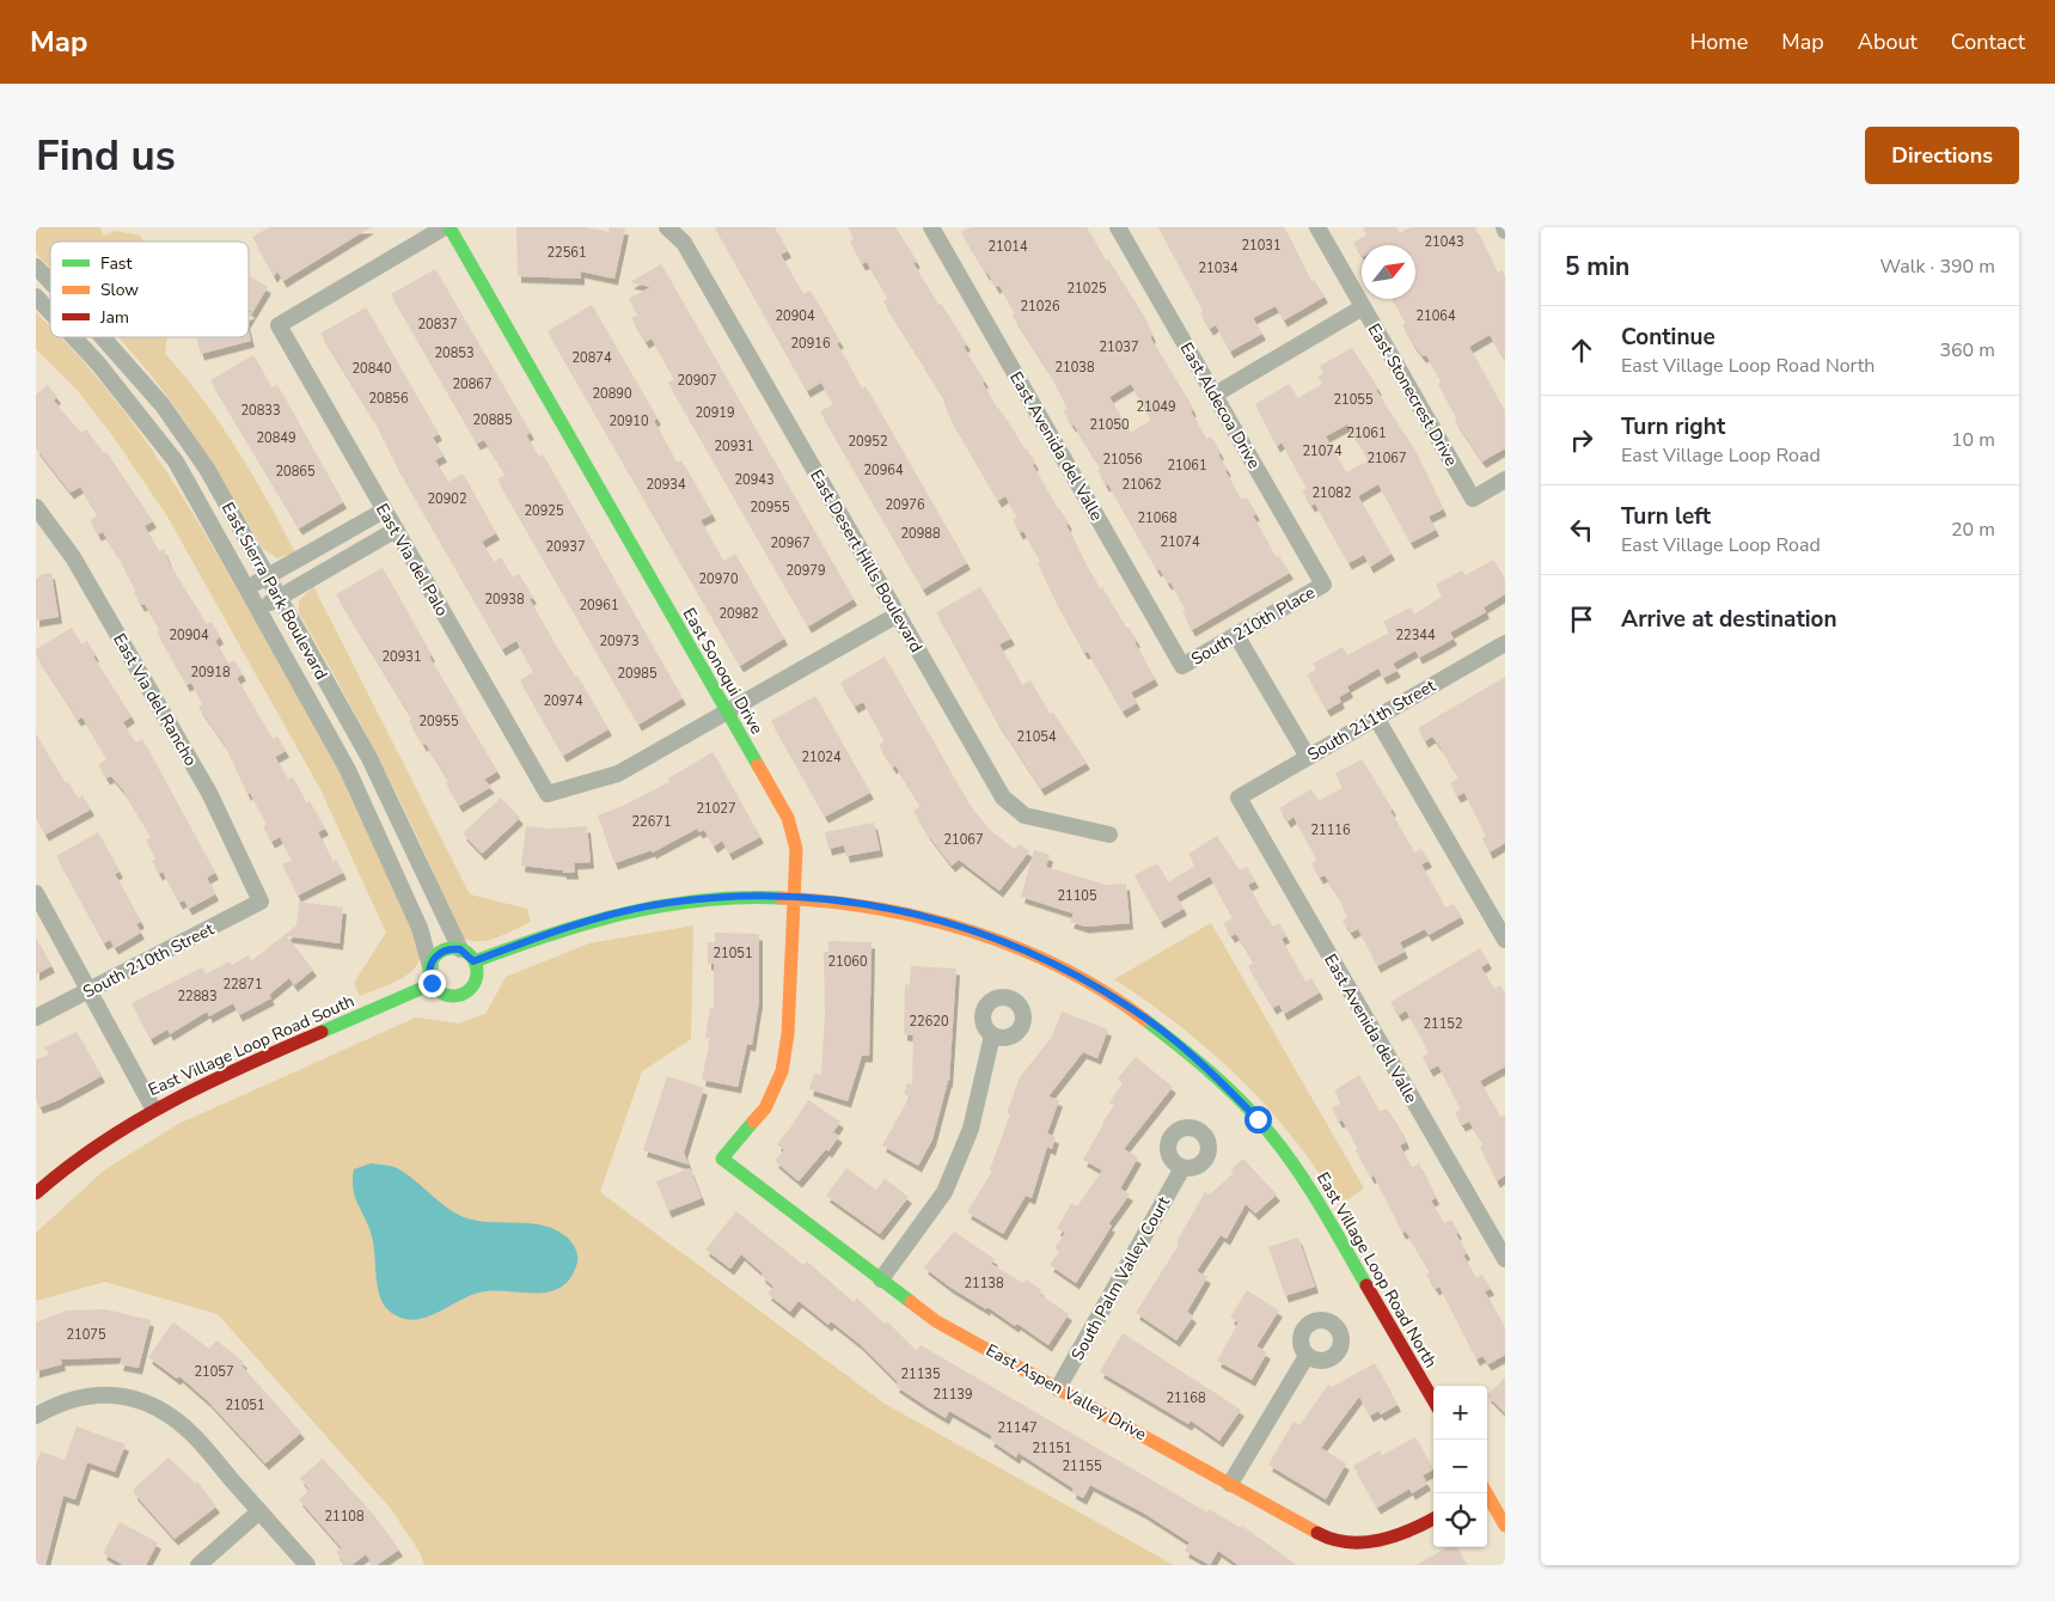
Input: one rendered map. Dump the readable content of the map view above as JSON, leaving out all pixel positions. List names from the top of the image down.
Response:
{
  "streets": {
    "street": [
      "East Stonecrest Drive",
      "East Aldecoa Drive",
      "East Avenida del Valle",
      "East Via del Palo",
      "East Desert Hills Boulevard",
      "East Sierra Park Boulevard",
      "South 210th Place",
      "East Sonoqui Drive",
      "East Via del Rancho",
      "South 211th Street",
      "South 210th Street",
      "East Village Loop Road South",
      "East Village Loop Road North",
      "South Palm Valley Court",
      "East Aspen Valley Drive"
    ]
  },
  "crossings": [
    ["East Aldecoa Drive", "South 210th Place"],
    ["East Avenida del Valle", "South 210th Place"],
    ["East Avenida del Valle", "South 211th Street"],
    ["East Via del Palo", "East Sonoqui Drive"],
    ["East Sierra Park Boulevard", "East Village Loop Road South"],
    ["East Sierra Park Boulevard", "East Village Loop Road North"],
    ["East Sonoqui Drive", "East Village Loop Road North"],
    ["East Sonoqui Drive", "East Aspen Valley Drive"],
    ["East Via del Rancho", "South 210th Street"],
    ["East Village Loop Road South", "East Village Loop Road North"],
    ["South Palm Valley Court", "East Aspen Valley Drive"]
  ],
  "house_numbers": [
    "21043",
    "21031",
    "21014",
    "22561",
    "21034",
    "21025",
    "21026",
    "20904",
    "21064",
    "20837",
    "20916",
    "21037",
    "20853",
    "20874",
    "21038",
    "20840",
    "20907",
    "20867",
    "20890",
    "20856",
    "21055",
    "21049",
    "20833",
    "20919",
    "20885",
    "20910",
    "21050",
    "21061",
    "20849",
    "20952",
    "20931",
    "21074",
    "21067",
    "21056",
    "21061",
    "20964",
    "20865",
    "20943",
    "20934",
    "21062",
    "21082",
    "20902",
    "20976",
    "20955",
    "20925",
    "21068",
    "20988",
    "21074",
    "20967",
    "20937",
    "20979",
    "20970",
    "20938",
    "20961",
    "20982",
    "20904",
    "22344",
    "20973",
    "20931",
    "20918",
    "20985",
    "20974",
    "20955",
    "21054",
    "21024",
    "21027",
    "22671",
    "21116",
    "21067",
    "21105",
    "21051",
    "21060",
    "22871",
    "22883",
    "22620",
    "21152",
    "21138",
    "21075",
    "21057",
    "21135",
    "21139",
    "21168",
    "21051",
    "21147",
    "21151",
    "21155",
    "21108"
  ],
  "legend": ["Fast", "Slow", "Jam"],
  "north": "top right",
  "page": {
    "header": "Map",
    "nav": [
      "Home",
      "Map",
      "About",
      "Contact"
    ],
    "buttons": "Directions",
    "title": "Find us",
    "heading": ["5 min", "Walk · 390 m"],
    "list": [
      ["Continue", "East Village Loop Road North", "360 m"],
      ["Turn right", "East Village Loop Road", "10 m"],
      ["Turn left", "East Village Loop Road", "20 m"],
      "Arrive at destination"
    ],
    "map_buttons": ["+", "−"]
  }
}
